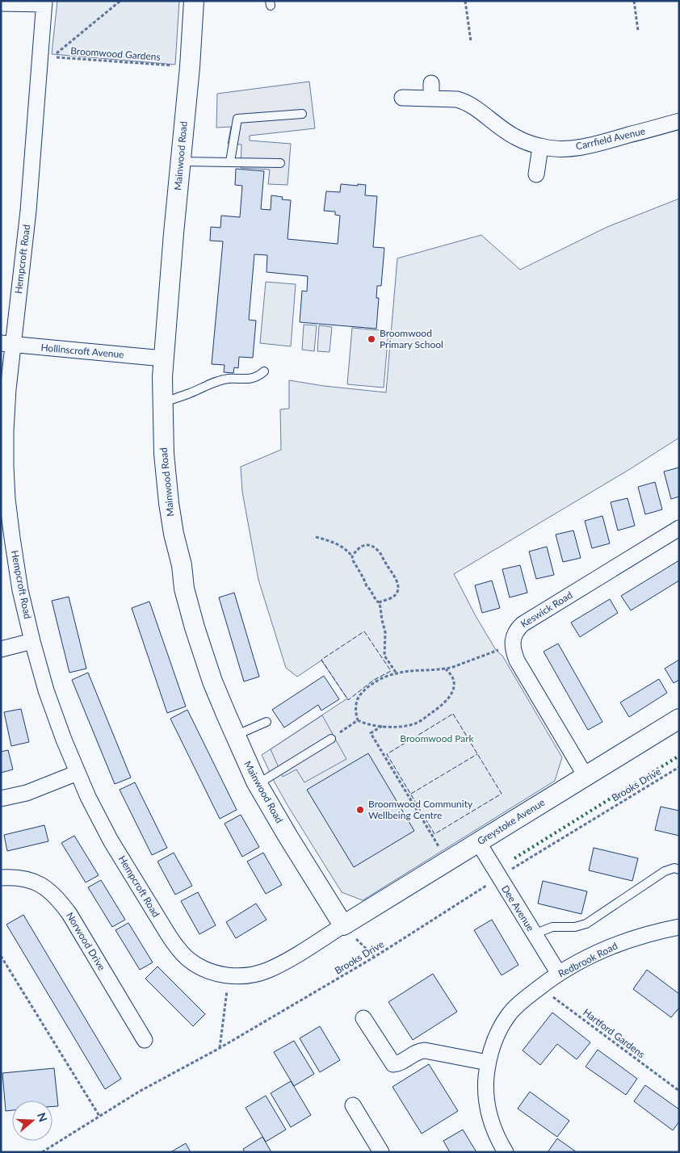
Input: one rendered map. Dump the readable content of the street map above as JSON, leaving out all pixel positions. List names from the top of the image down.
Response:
{
  "streets": {
    "street": [
      "Carrfield Avenue",
      "Mainwood Road",
      "Hempcroft Road",
      "Hollinscroft Avenue",
      "Keswick Road",
      "Greystoke Avenue",
      "Dee Avenue",
      "Norwood Drive",
      "Redbrook Road"
    ],
    "path": ["Broomwood Gardens", "Brooks Drive", "Hartford Gardens"]
  },
  "crossings": [
    ["Broomwood Gardens", "Mainwood Road"],
    ["Mainwood Road", "Hempcroft Road"],
    ["Mainwood Road", "Hollinscroft Avenue"],
    ["Mainwood Road", "Greystoke Avenue"],
    ["Hempcroft Road", "Hollinscroft Avenue"],
    ["Hempcroft Road", "Greystoke Avenue"],
    ["Brooks Drive", "Dee Avenue"],
    ["Greystoke Avenue", "Dee Avenue"],
    ["Dee Avenue", "Redbrook Road"],
    ["Redbrook Road", "Hartford Gardens"]
  ],
  "parks": ["Broomwood Park"],
  "places": ["Broomwood Primary School", "Broomwood Community Wellbeing Centre"],
  "north": "right"
}
